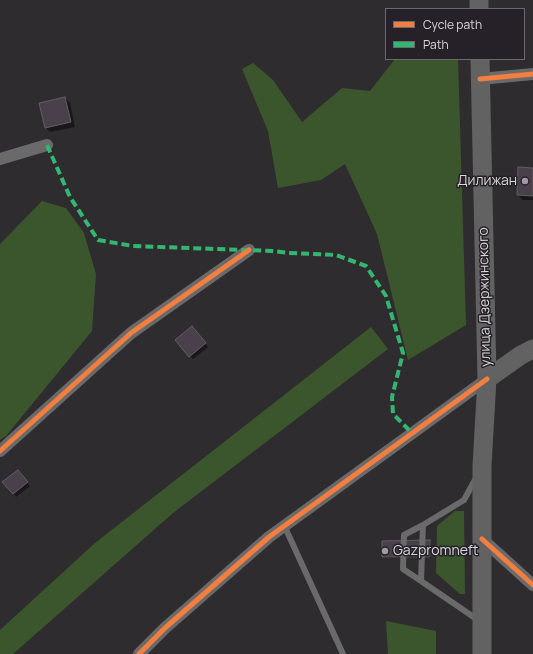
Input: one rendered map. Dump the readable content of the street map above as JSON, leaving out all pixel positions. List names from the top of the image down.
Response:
{
  "streets": {
    "main road": ["улица Дзержинского"]
  },
  "places": ["Дилижан", "Gazpromneft"],
  "legend": ["Cycle path", "Path"]
}
